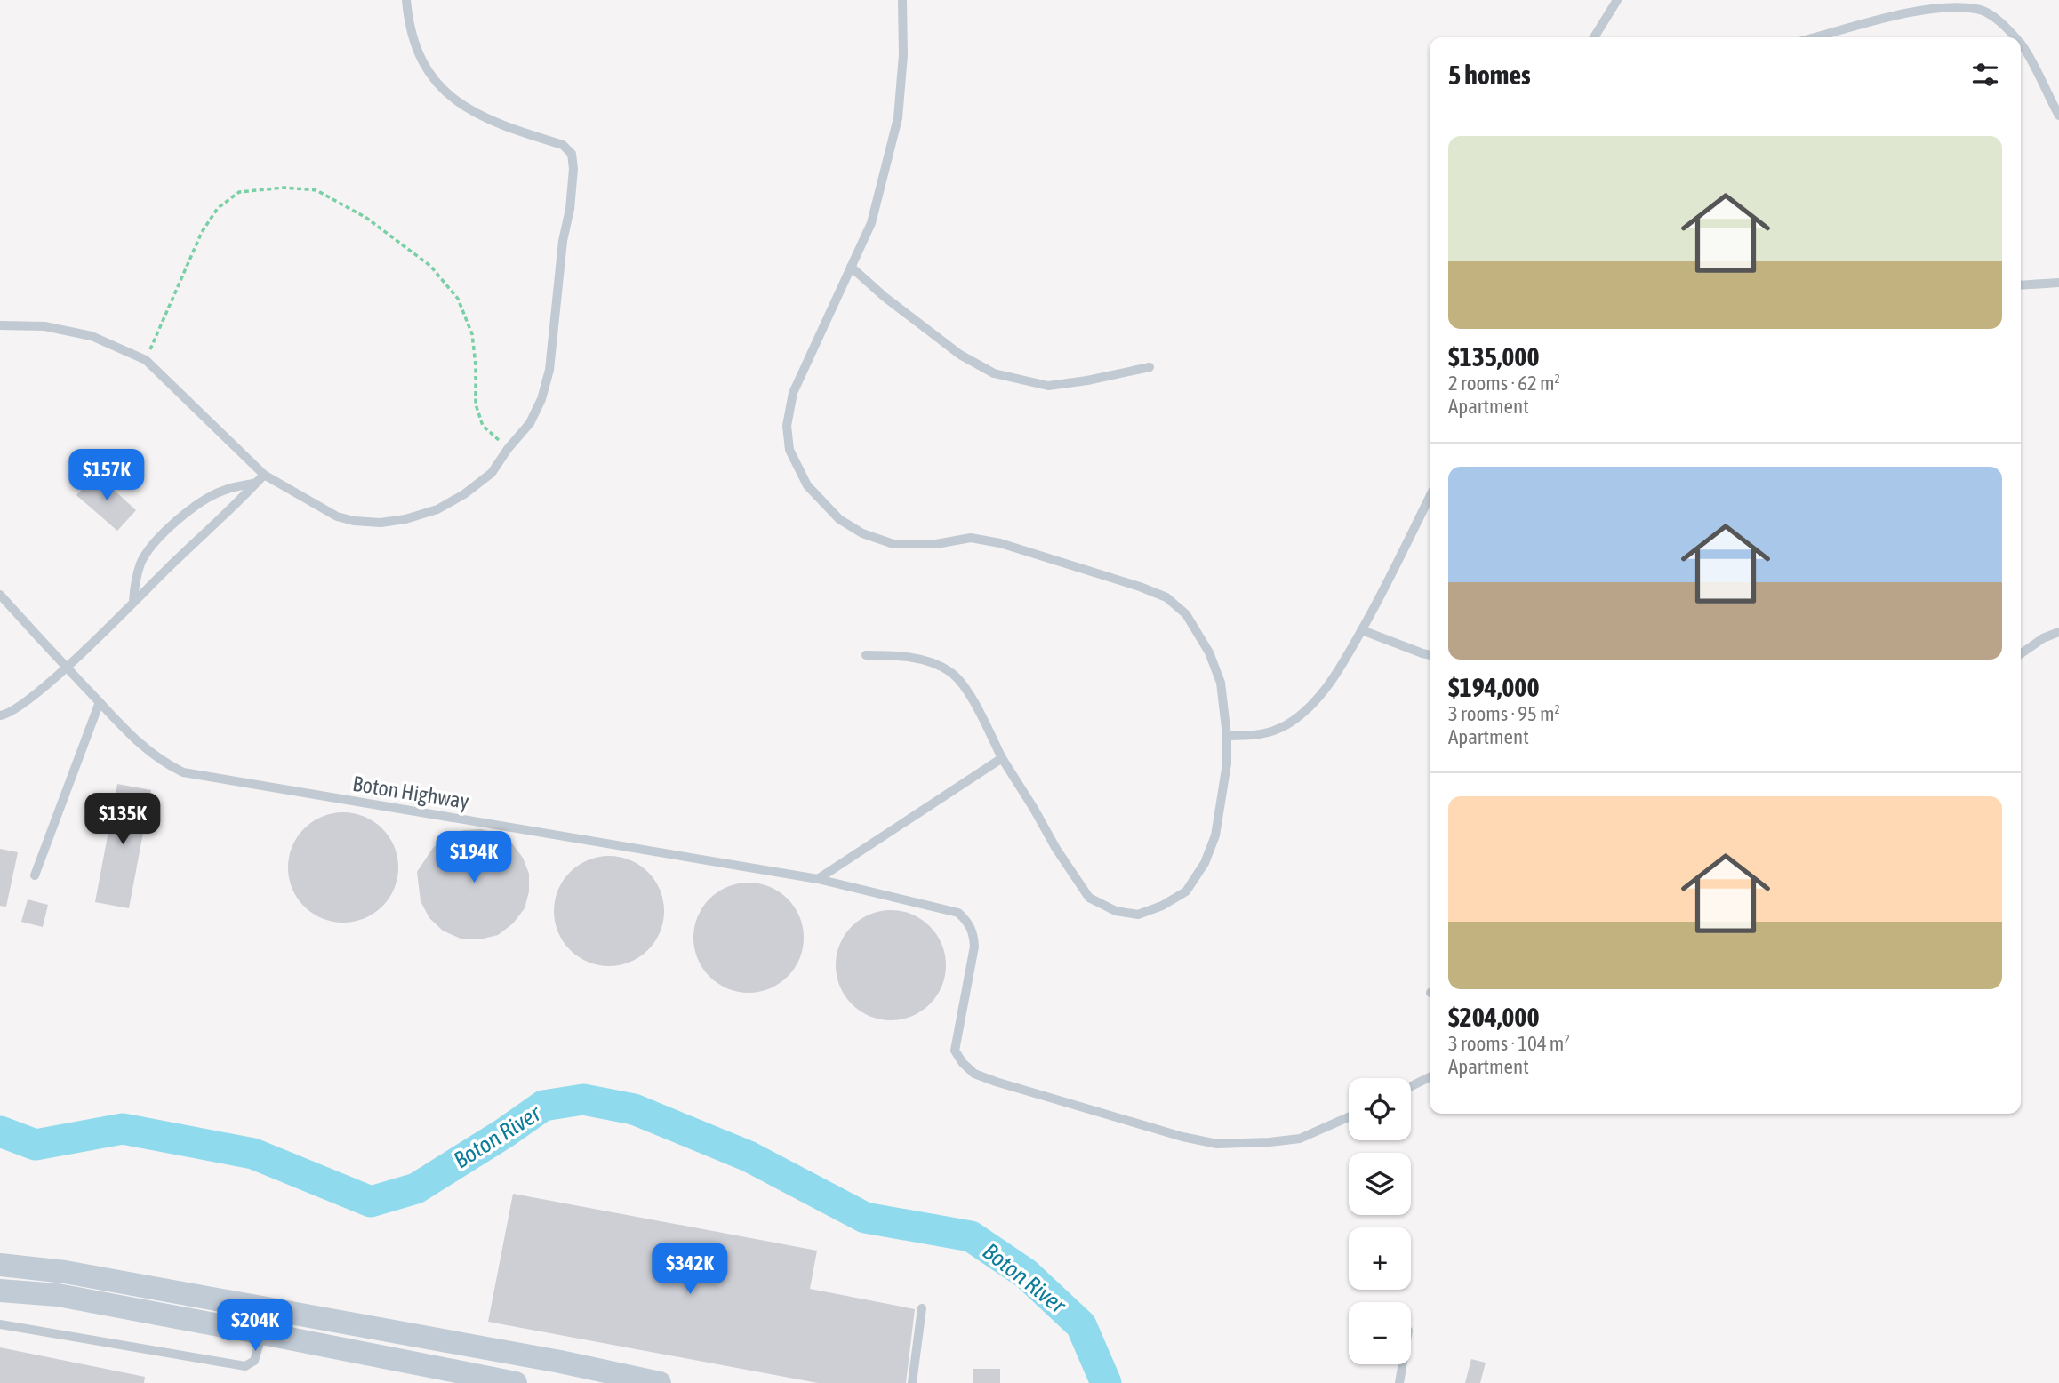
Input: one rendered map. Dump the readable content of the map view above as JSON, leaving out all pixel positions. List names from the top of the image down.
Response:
{
  "streets": {
    "lane": ["Boton Highway"]
  },
  "water": ["Boton River"],
  "page": {
    "heading": "5 homes",
    "list": [
      {
        "name": "$135,000",
        "note": "2 rooms · 62 m² · Apartment"
      },
      {
        "name": "$194,000",
        "note": "3 rooms · 95 m² · Apartment"
      },
      {
        "name": "$204,000",
        "note": "3 rooms · 104 m² · Apartment"
      }
    ],
    "price": [
      "$157K",
      "$135K",
      "$194K",
      "$342K",
      "$204K"
    ],
    "map_buttons": ["+", "−"]
  }
}
